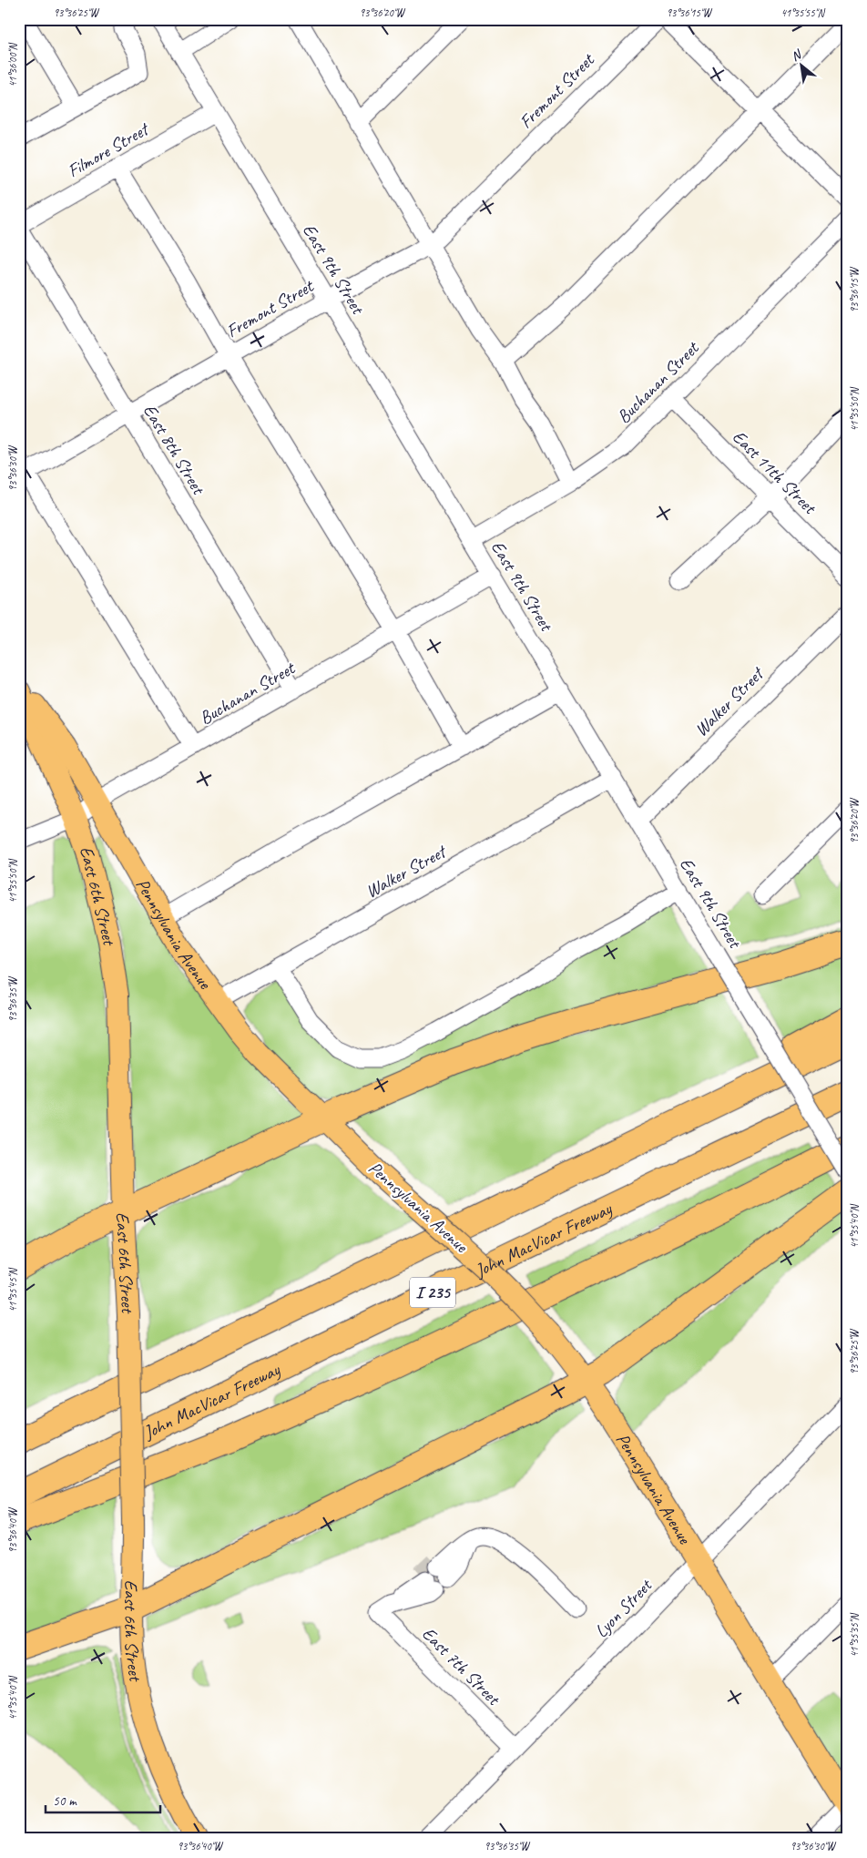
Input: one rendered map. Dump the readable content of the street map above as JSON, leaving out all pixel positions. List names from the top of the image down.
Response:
{
  "streets": {
    "highway": ["John MacVicar Freeway", "I 235"],
    "main road": ["East 6th Street", "Pennsylvania Avenue"],
    "street": [
      "Fremont Street",
      "Filmore Street",
      "East 9th Street",
      "Buchanan Street",
      "East 8th Street",
      "East 11th Street",
      "Walker Street",
      "Lyon Street",
      "East 7th Street"
    ]
  },
  "crossings": [
    ["Fremont Street", "East 9th Street"],
    ["Fremont Street", "East 8th Street"],
    ["Filmore Street", "East 9th Street"],
    ["East 9th Street", "Buchanan Street"],
    ["East 9th Street", "Walker Street"],
    ["Buchanan Street", "East 8th Street"],
    ["Buchanan Street", "East 11th Street"],
    ["Buchanan Street", "East 6th Street"],
    ["Buchanan Street", "Pennsylvania Avenue"],
    ["Walker Street", "Pennsylvania Avenue"],
    ["Pennsylvania Avenue", "Lyon Street"],
    ["Lyon Street", "East 7th Street"]
  ],
  "scale_bar": "50 m",
  "north": "top left",
  "coordinates": [
    "93°36'25\"W",
    "93°36'20\"W",
    "93°36'15\"W",
    "41°35'55\"N",
    "41°36'00\"N",
    "41°35'50\"N",
    "93°36'30\"W",
    "93°36'35\"W",
    "41°35'40\"N",
    "41°35'45\"N",
    "93°36'40\"W",
    "41°35'35\"N"
  ]
}
